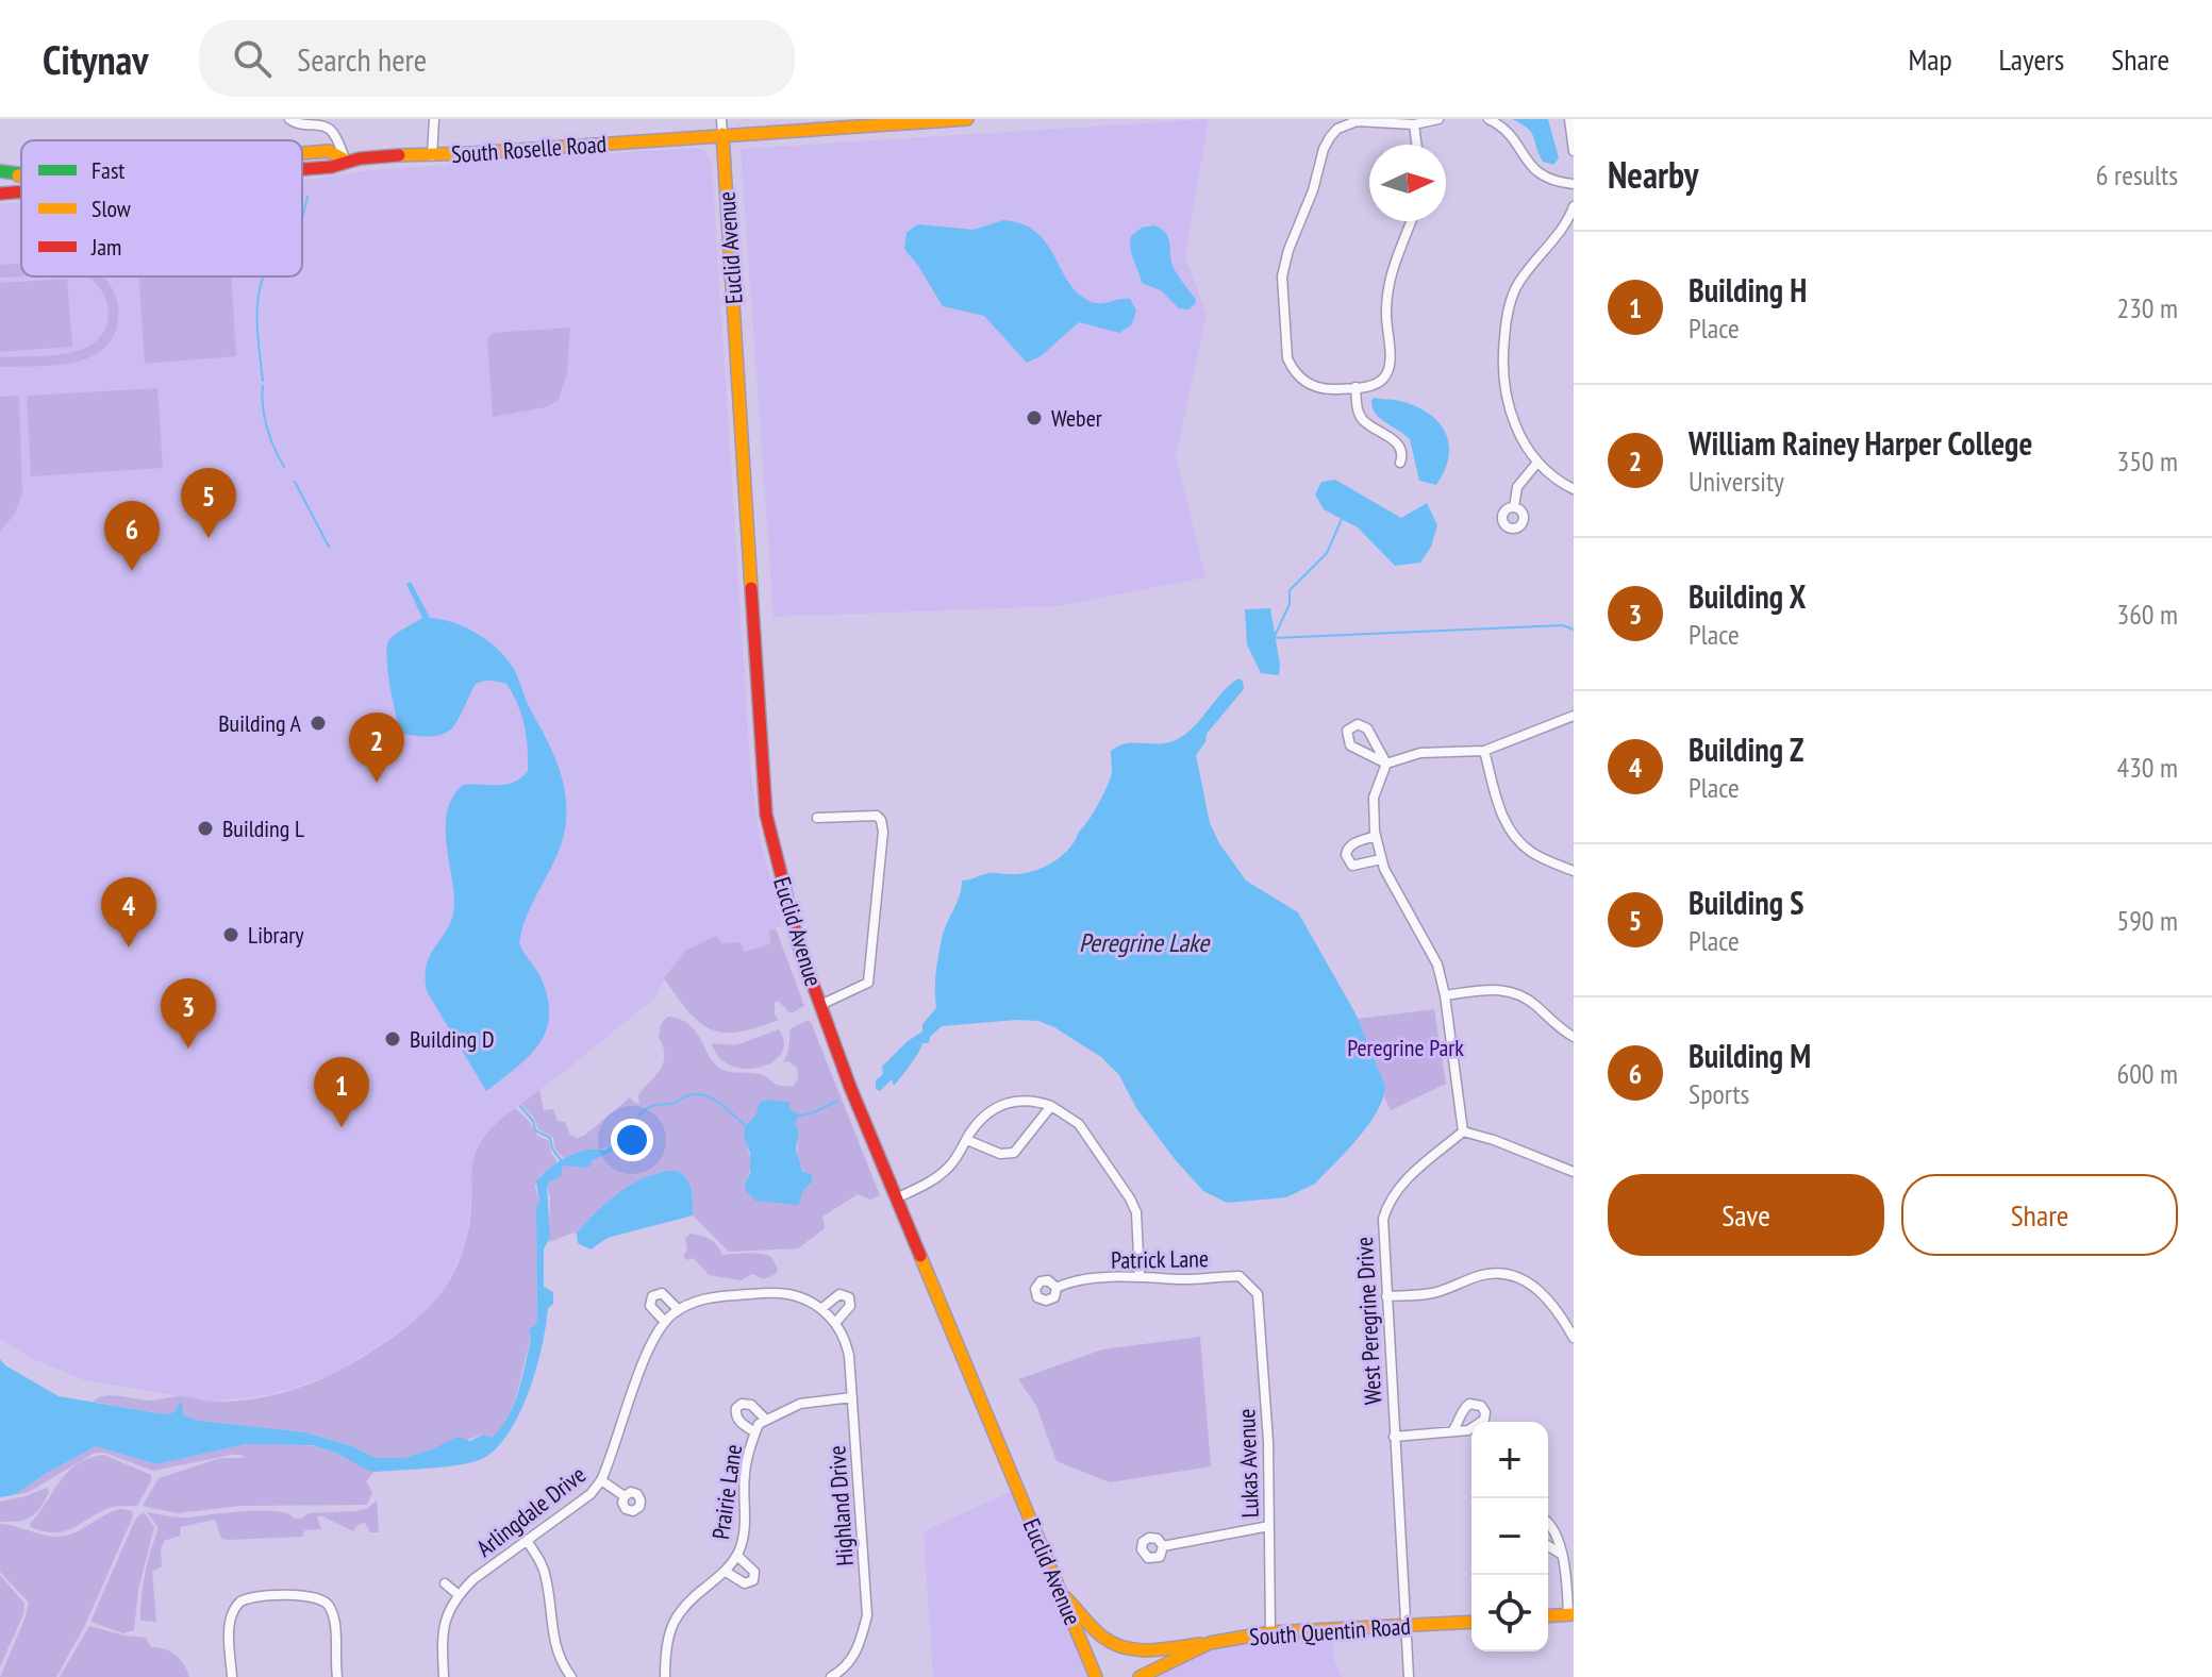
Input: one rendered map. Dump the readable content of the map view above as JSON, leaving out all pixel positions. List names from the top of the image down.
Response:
{
  "streets": {
    "main road": ["South Roselle Road", "Euclid Avenue", "South Quentin Road"],
    "street": [
      "Patrick Lane",
      "West Peregrine Drive",
      "Lukas Avenue",
      "Prairie Lane",
      "Highland Drive",
      "Arlingdale Drive"
    ]
  },
  "crossings": [
    ["South Roselle Road", "Euclid Avenue"],
    ["Patrick Lane", "Lukas Avenue"],
    ["West Peregrine Drive", "South Quentin Road"],
    ["Lukas Avenue", "South Quentin Road"],
    ["Prairie Lane", "Highland Drive"],
    ["Highland Drive", "Arlingdale Drive"]
  ],
  "water": ["Peregrine Lake"],
  "parks": ["Peregrine Park"],
  "places": [
    "Weber",
    "Building A",
    "Building L",
    "Library",
    "Building D"
  ],
  "legend": ["Fast", "Slow", "Jam"],
  "north": "right",
  "page": {
    "header": "Citynav",
    "search": "Search here",
    "nav": ["Map", "Layers", "Share"],
    "heading": ["Nearby", "6 results"],
    "list": [
      {
        "mark": "1",
        "name": "Building H",
        "note": "Place",
        "value": "230 m"
      },
      {
        "mark": "2",
        "name": "William Rainey Harper College",
        "note": "University",
        "value": "350 m"
      },
      {
        "mark": "3",
        "name": "Building X",
        "note": "Place",
        "value": "360 m"
      },
      {
        "mark": "4",
        "name": "Building Z",
        "note": "Place",
        "value": "430 m"
      },
      {
        "mark": "5",
        "name": "Building S",
        "note": "Place",
        "value": "590 m"
      },
      {
        "mark": "6",
        "name": "Building M",
        "note": "Sports",
        "value": "600 m"
      }
    ],
    "pins": [
      "5",
      "6",
      "2",
      "4",
      "3",
      "1"
    ],
    "buttons": ["Save", "Share"],
    "map_buttons": ["+", "−"]
  }
}
